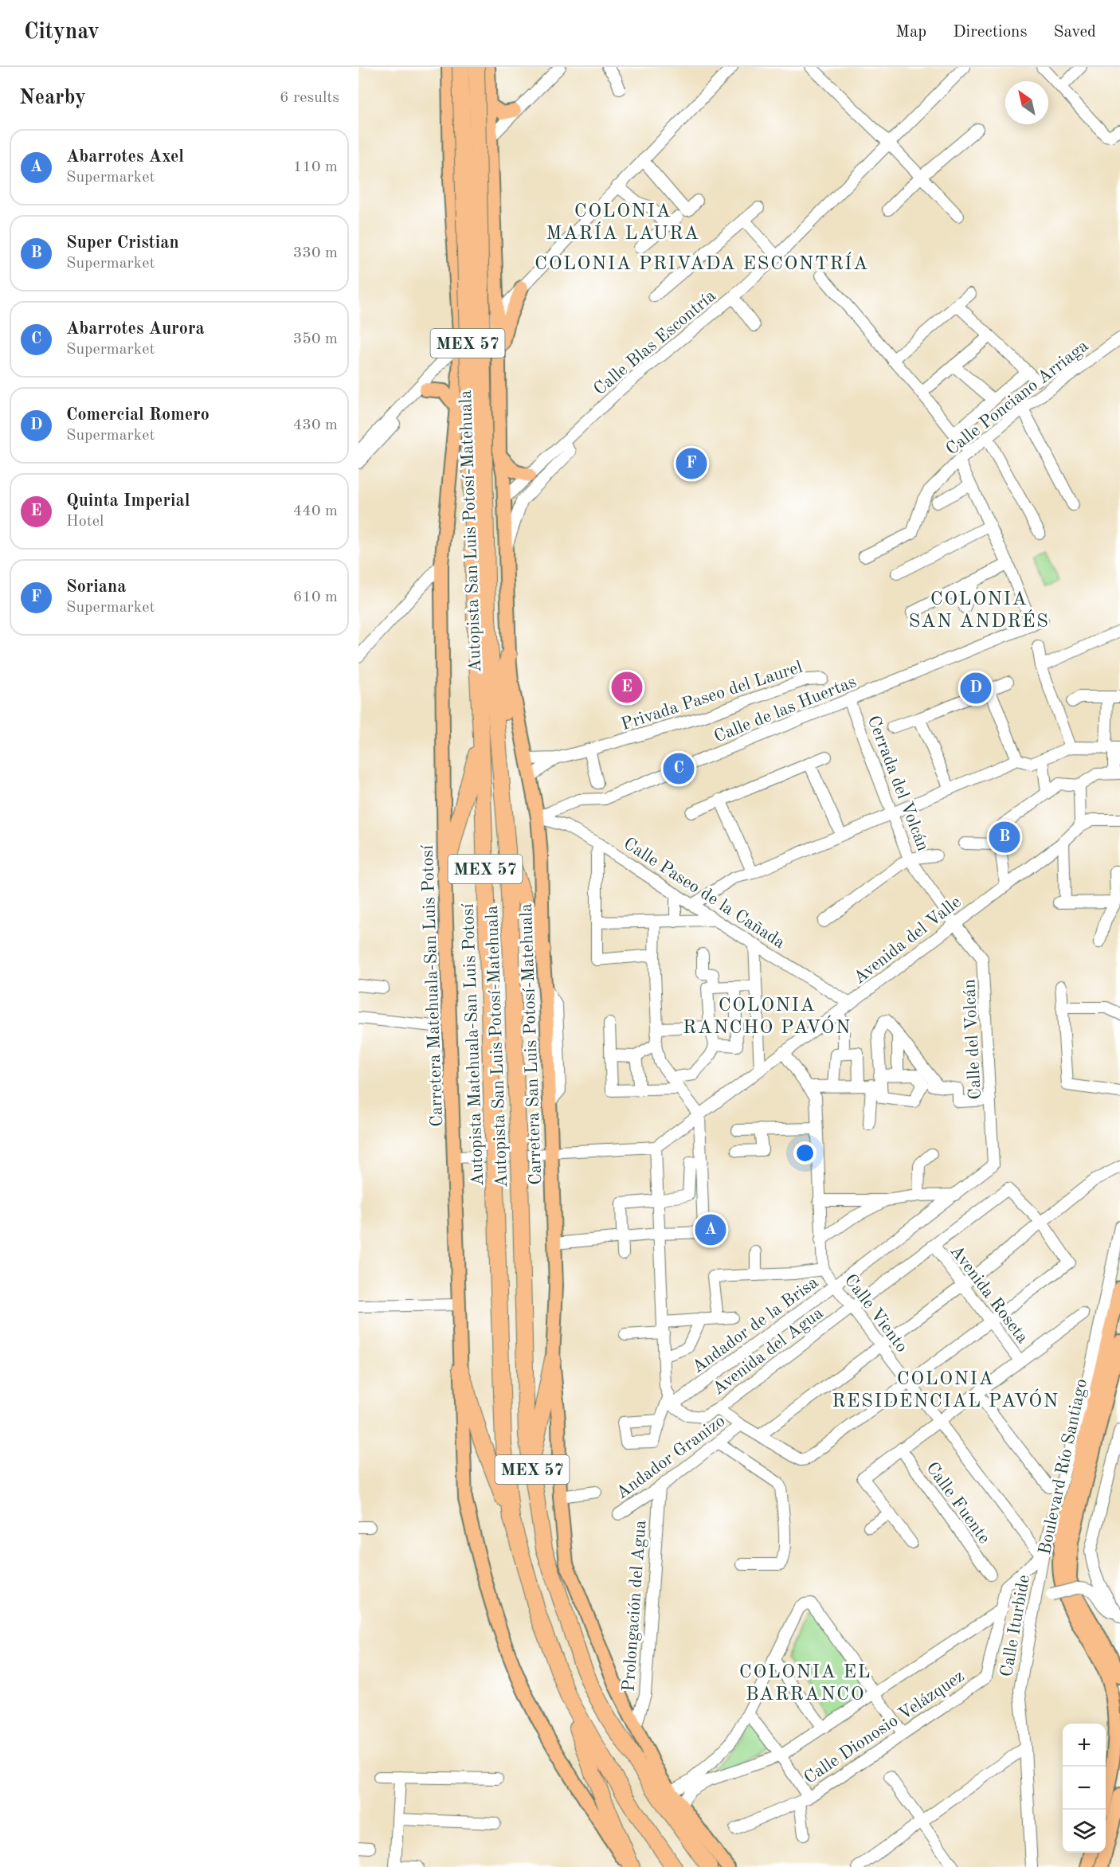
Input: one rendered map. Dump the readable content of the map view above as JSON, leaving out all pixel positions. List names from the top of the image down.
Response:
{
  "streets": {
    "highway": ["MEX 57", "Autopista San Luis Potosí-Matehuala", "Autopista Matehuala-San Luis Potosí"],
    "main road": ["Carretera Matehuala-San Luis Potosí", "Carretera San Luis Potosí-Matehuala", "Boulevard Río Santiago"],
    "street": [
      "Calle Blas Escontría",
      "Calle Ponciano Arriaga",
      "Privada Paseo del Laurel",
      "Calle de las Huertas",
      "Cerrada del Volcán",
      "Calle Paseo de la Cañada",
      "Avenida del Valle",
      "Calle del Volcán",
      "Avenida Roseta",
      "Calle Viento",
      "Andador de la Brisa",
      "Avenida del Agua",
      "Andador Granizo",
      "Calle Fuente",
      "Prolongación del Agua",
      "Calle Iturbide",
      "Calle Dionosio Velázquez"
    ]
  },
  "crossings": [
    ["Calle Blas Escontría", "Carretera San Luis Potosí-Matehuala"],
    ["Autopista San Luis Potosí-Matehuala", "Autopista Matehuala-San Luis Potosí"],
    ["Privada Paseo del Laurel", "Carretera San Luis Potosí-Matehuala"],
    ["Calle de las Huertas", "Cerrada del Volcán"],
    ["Calle de las Huertas", "Calle Paseo de la Cañada"],
    ["Calle de las Huertas", "Carretera San Luis Potosí-Matehuala"],
    ["Cerrada del Volcán", "Avenida del Valle"],
    ["Cerrada del Volcán", "Calle del Volcán"],
    ["Calle Paseo de la Cañada", "Avenida del Valle"],
    ["Calle Paseo de la Cañada", "Carretera San Luis Potosí-Matehuala"],
    ["Avenida del Valle", "Calle del Volcán"],
    ["Avenida del Valle", "Calle Viento"],
    ["Calle del Volcán", "Andador de la Brisa"],
    ["Carretera San Luis Potosí-Matehuala", "Prolongación del Agua"],
    ["Avenida Roseta", "Avenida del Agua"],
    ["Calle Viento", "Andador de la Brisa"],
    ["Calle Viento", "Avenida del Agua"],
    ["Calle Viento", "Calle Iturbide"],
    ["Calle Viento", "Calle Dionosio Velázquez"],
    ["Andador de la Brisa", "Avenida del Agua"],
    ["Andador Granizo", "Prolongación del Agua"],
    ["Calle Iturbide", "Calle Dionosio Velázquez"]
  ],
  "districts": [
    "COLONIA MARÍA LAURA",
    "COLONIA PRIVADA ESCONTRÍA",
    "COLONIA SAN ANDRÉS",
    "COLONIA RANCHO PAVÓN",
    "COLONIA RESIDENCIAL PAVÓN",
    "COLONIA EL BARRANCO"
  ],
  "north": "top left",
  "page": {
    "header": "Citynav",
    "nav": ["Map", "Directions", "Saved"],
    "heading": ["Nearby", "6 results"],
    "list": [
      {
        "mark": "A",
        "name": "Abarrotes Axel",
        "note": "Supermarket",
        "value": "110 m"
      },
      {
        "mark": "B",
        "name": "Super Cristian",
        "note": "Supermarket",
        "value": "330 m"
      },
      {
        "mark": "C",
        "name": "Abarrotes Aurora",
        "note": "Supermarket",
        "value": "350 m"
      },
      {
        "mark": "D",
        "name": "Comercial Romero",
        "note": "Supermarket",
        "value": "430 m"
      },
      {
        "mark": "E",
        "name": "Quinta Imperial",
        "note": "Hotel",
        "value": "440 m"
      },
      {
        "mark": "F",
        "name": "Soriana",
        "note": "Supermarket",
        "value": "610 m"
      }
    ],
    "pins": [
      "F",
      "E",
      "D",
      "C",
      "B",
      "A"
    ],
    "map_buttons": ["+", "−"]
  }
}
